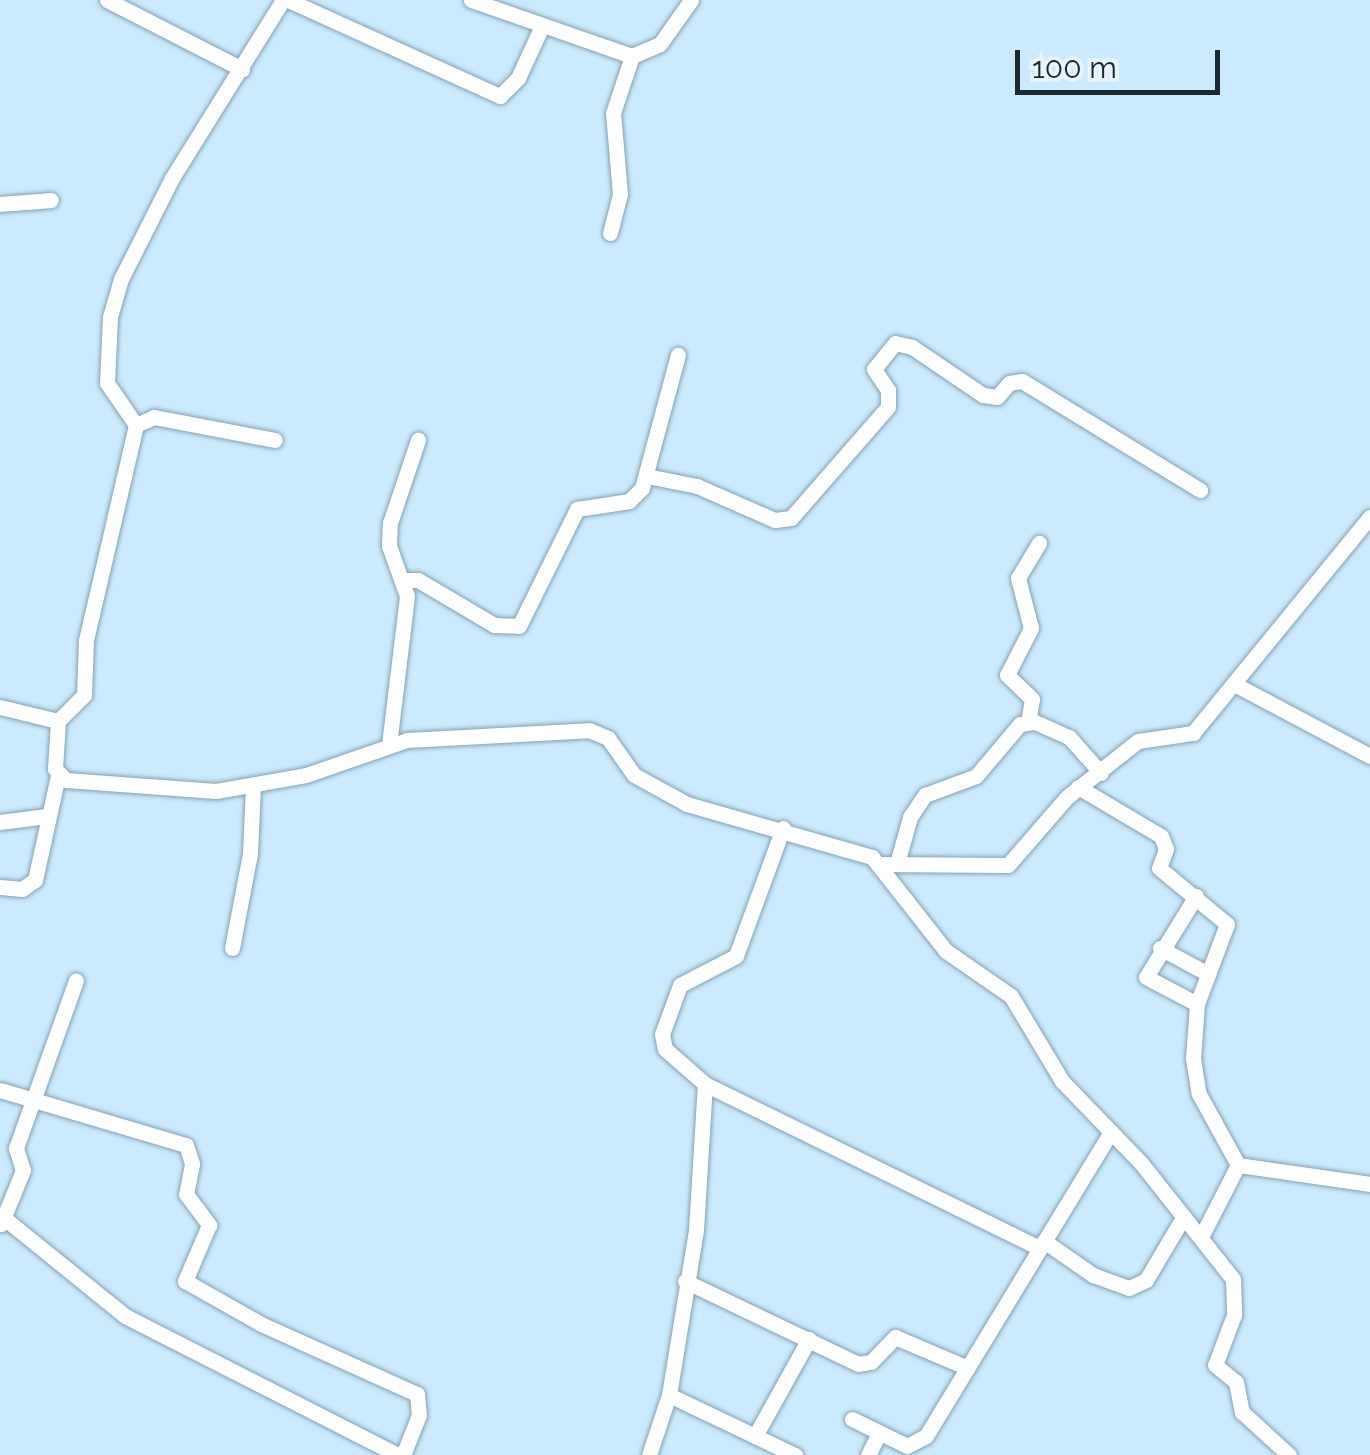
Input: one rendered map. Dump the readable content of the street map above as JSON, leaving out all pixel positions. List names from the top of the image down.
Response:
{
  "scale_bar": "100 m"
}
